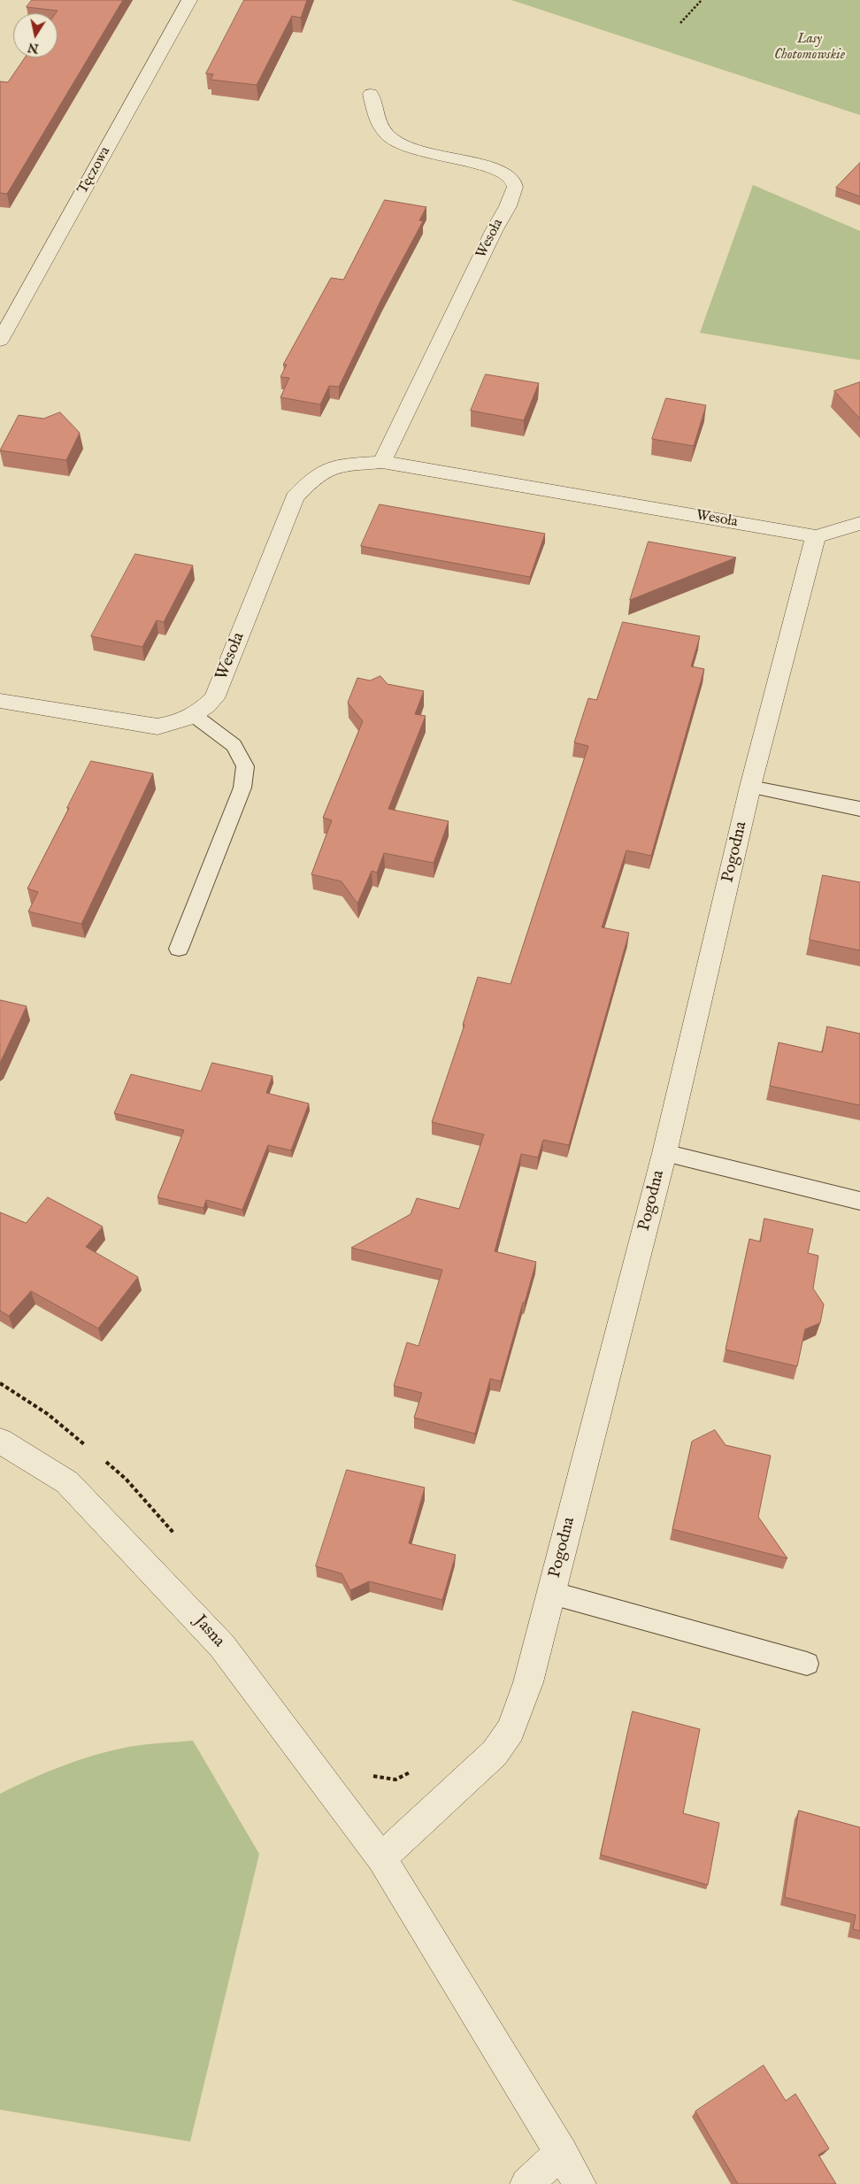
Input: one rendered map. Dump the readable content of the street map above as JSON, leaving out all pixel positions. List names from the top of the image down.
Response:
{
  "streets": {
    "street": [
      "Tęczowa",
      "Wesoła",
      "Pogodna",
      "Jasna"
    ]
  },
  "crossings": [
    ["Wesoła", "Pogodna"],
    ["Pogodna", "Jasna"]
  ],
  "parks": ["Lasy Chotomowskie"],
  "north": "bottom"
}
